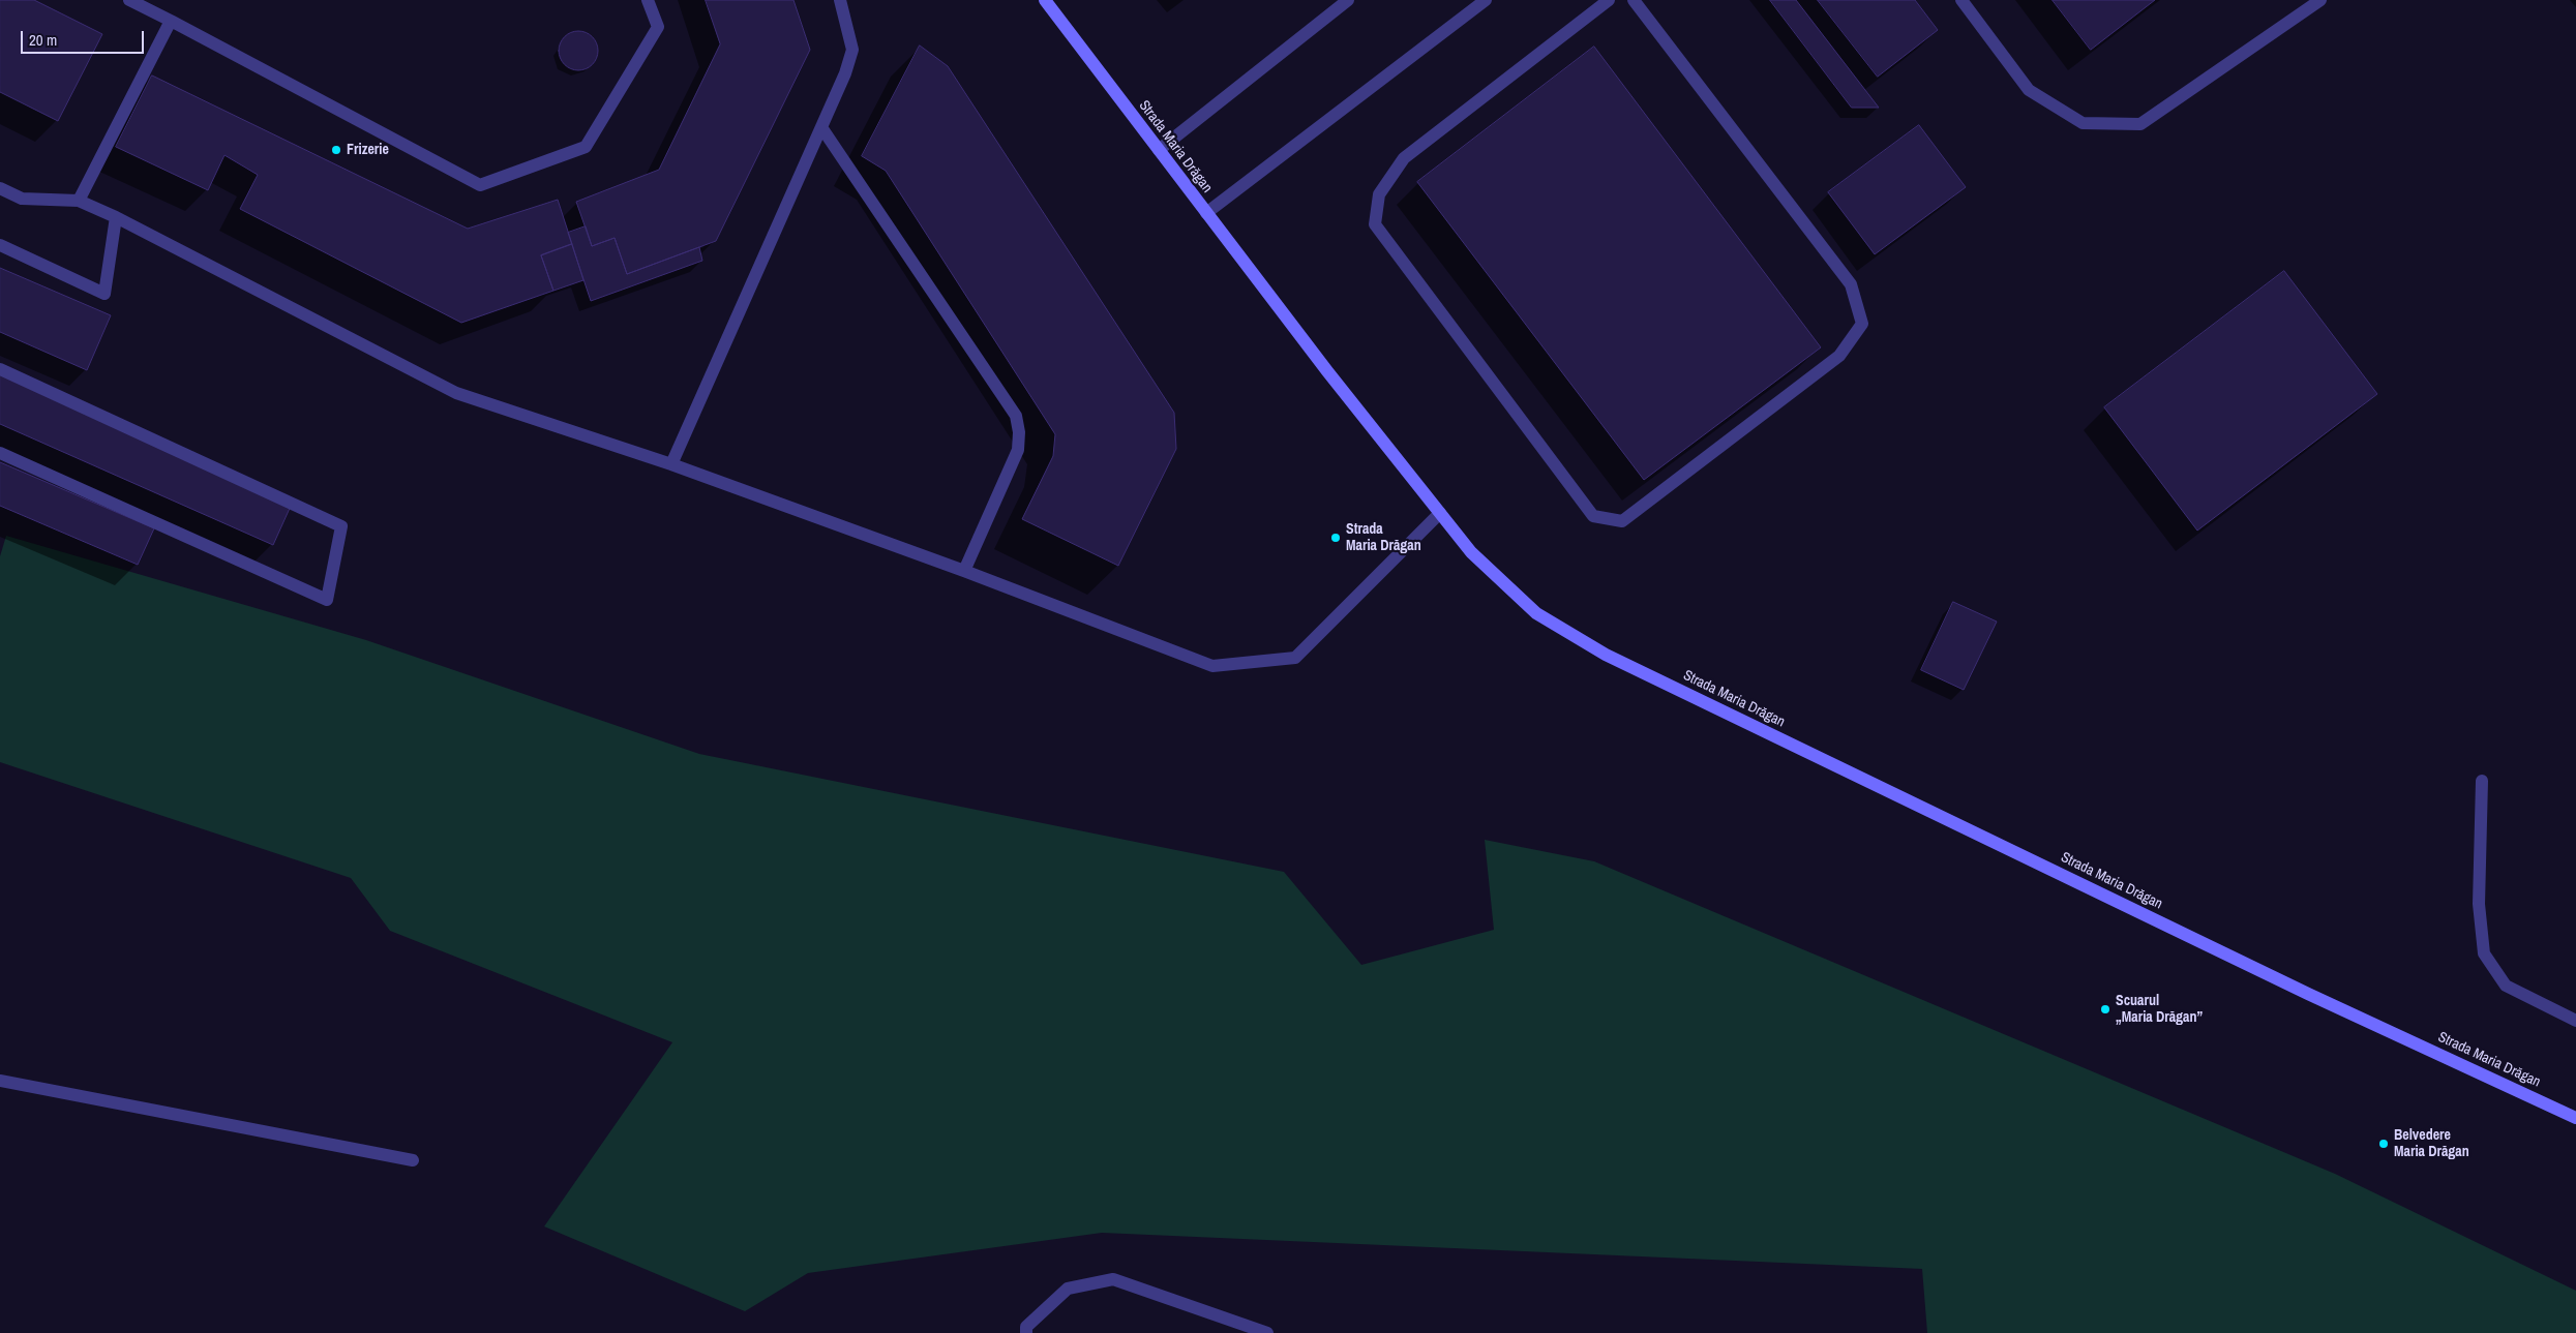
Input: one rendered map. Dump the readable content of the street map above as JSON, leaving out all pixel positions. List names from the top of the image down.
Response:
{
  "streets": {
    "main road": ["Strada Maria Drăgan"]
  },
  "places": [
    "Frizerie",
    "Strada Maria Drăgan",
    "Scuarul „Maria Drăgan”",
    "Belvedere Maria Drăgan"
  ],
  "scale_bar": "20 m"
}
